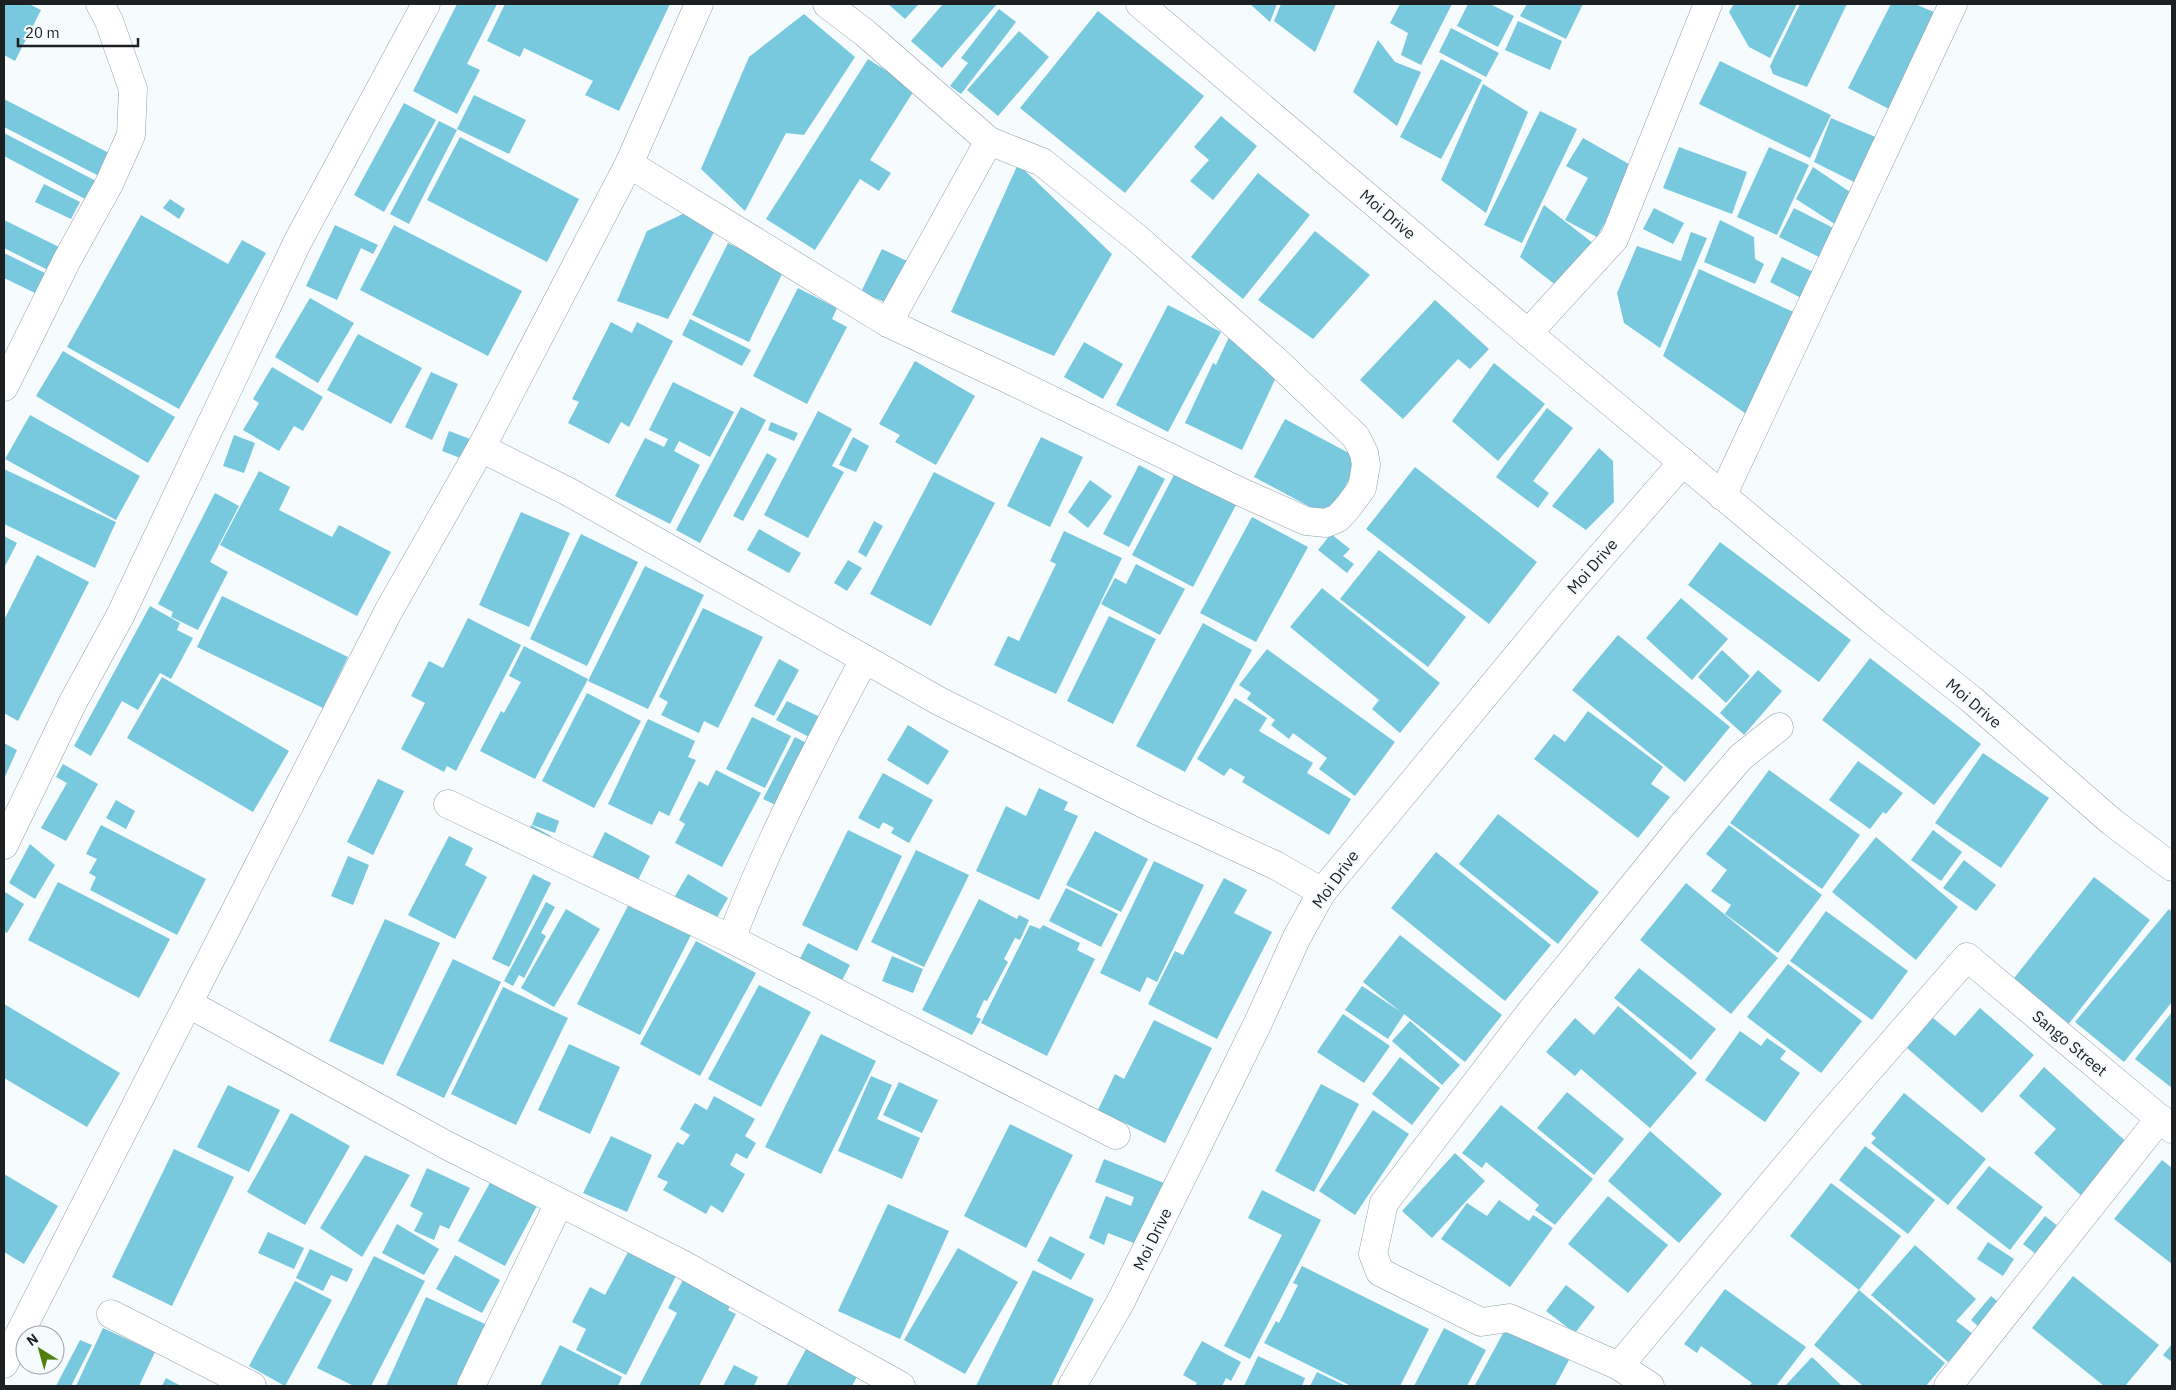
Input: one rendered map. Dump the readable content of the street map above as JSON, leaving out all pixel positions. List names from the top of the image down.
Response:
{
  "streets": {
    "street": ["Moi Drive", "Sango Street"]
  },
  "scale_bar": "20 m",
  "north": "top left"
}
